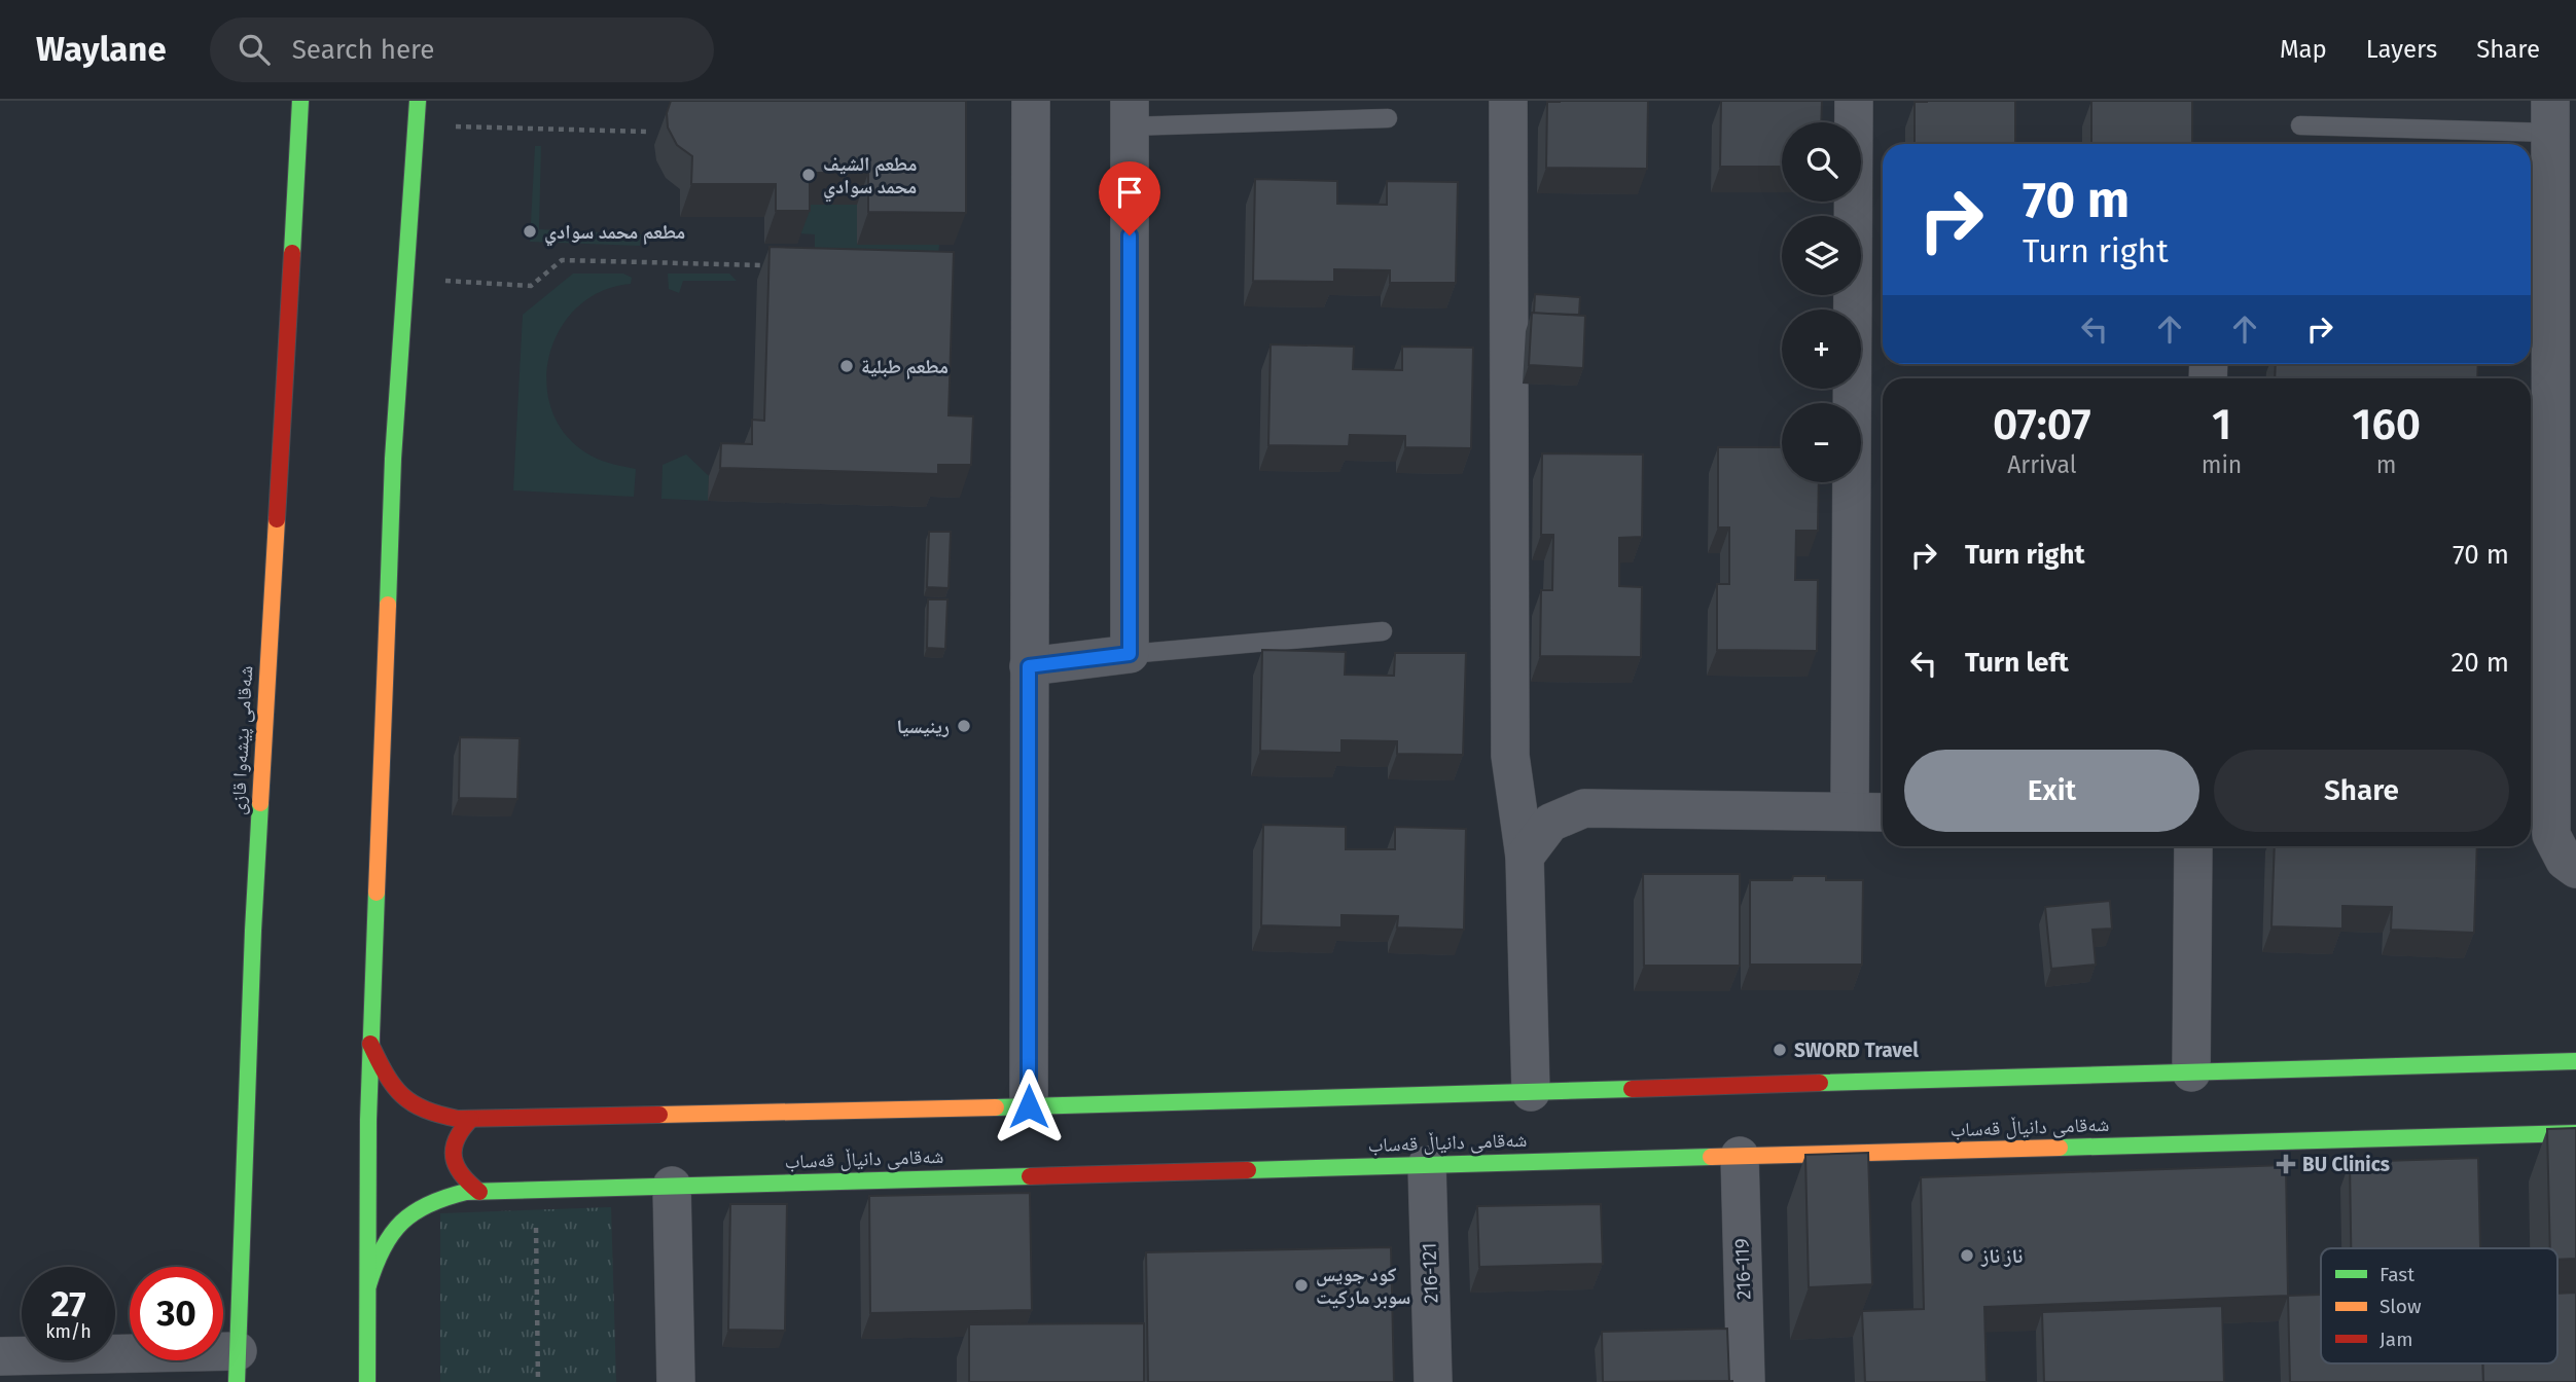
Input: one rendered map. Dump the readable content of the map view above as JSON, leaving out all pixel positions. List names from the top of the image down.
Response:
{
  "streets": {
    "main road": ["شەقامی پێشەوا قازی", "شەقامی دانیاڵ قەساب"],
    "street": ["216-119", "216-121"]
  },
  "crossings": [
    ["شەقامی دانیاڵ قەساب", "216-119"],
    ["شەقامی دانیاڵ قەساب", "216-121"]
  ],
  "places": {
    "other": [
      "مطعم الشيف محمد سوادي",
      "مطعم محمد سوادي",
      "مطعم طبلية",
      "رينيسيا",
      "SWORD Travel",
      "ناز ناز",
      "كود جويس سوبر ماركيت"
    ],
    "health": ["BU Clinics"]
  },
  "legend": ["Fast", "Slow", "Jam"],
  "page": {
    "header": "Waylane",
    "search": "Search here",
    "nav": ["Map", "Layers", "Share"],
    "map_buttons": ["+", "−"],
    "turn": ["70 m", "Turn right"],
    "eta": [
      "07:07",
      "Arrival",
      "1",
      "min",
      "160",
      "m"
    ],
    "list": [
      {
        "name": "Turn right",
        "value": "70 m"
      },
      {
        "name": "Turn left",
        "value": "20 m"
      }
    ],
    "buttons": ["Exit", "Share"],
    "speed": "27 km/h",
    "limit": "30"
  }
}
